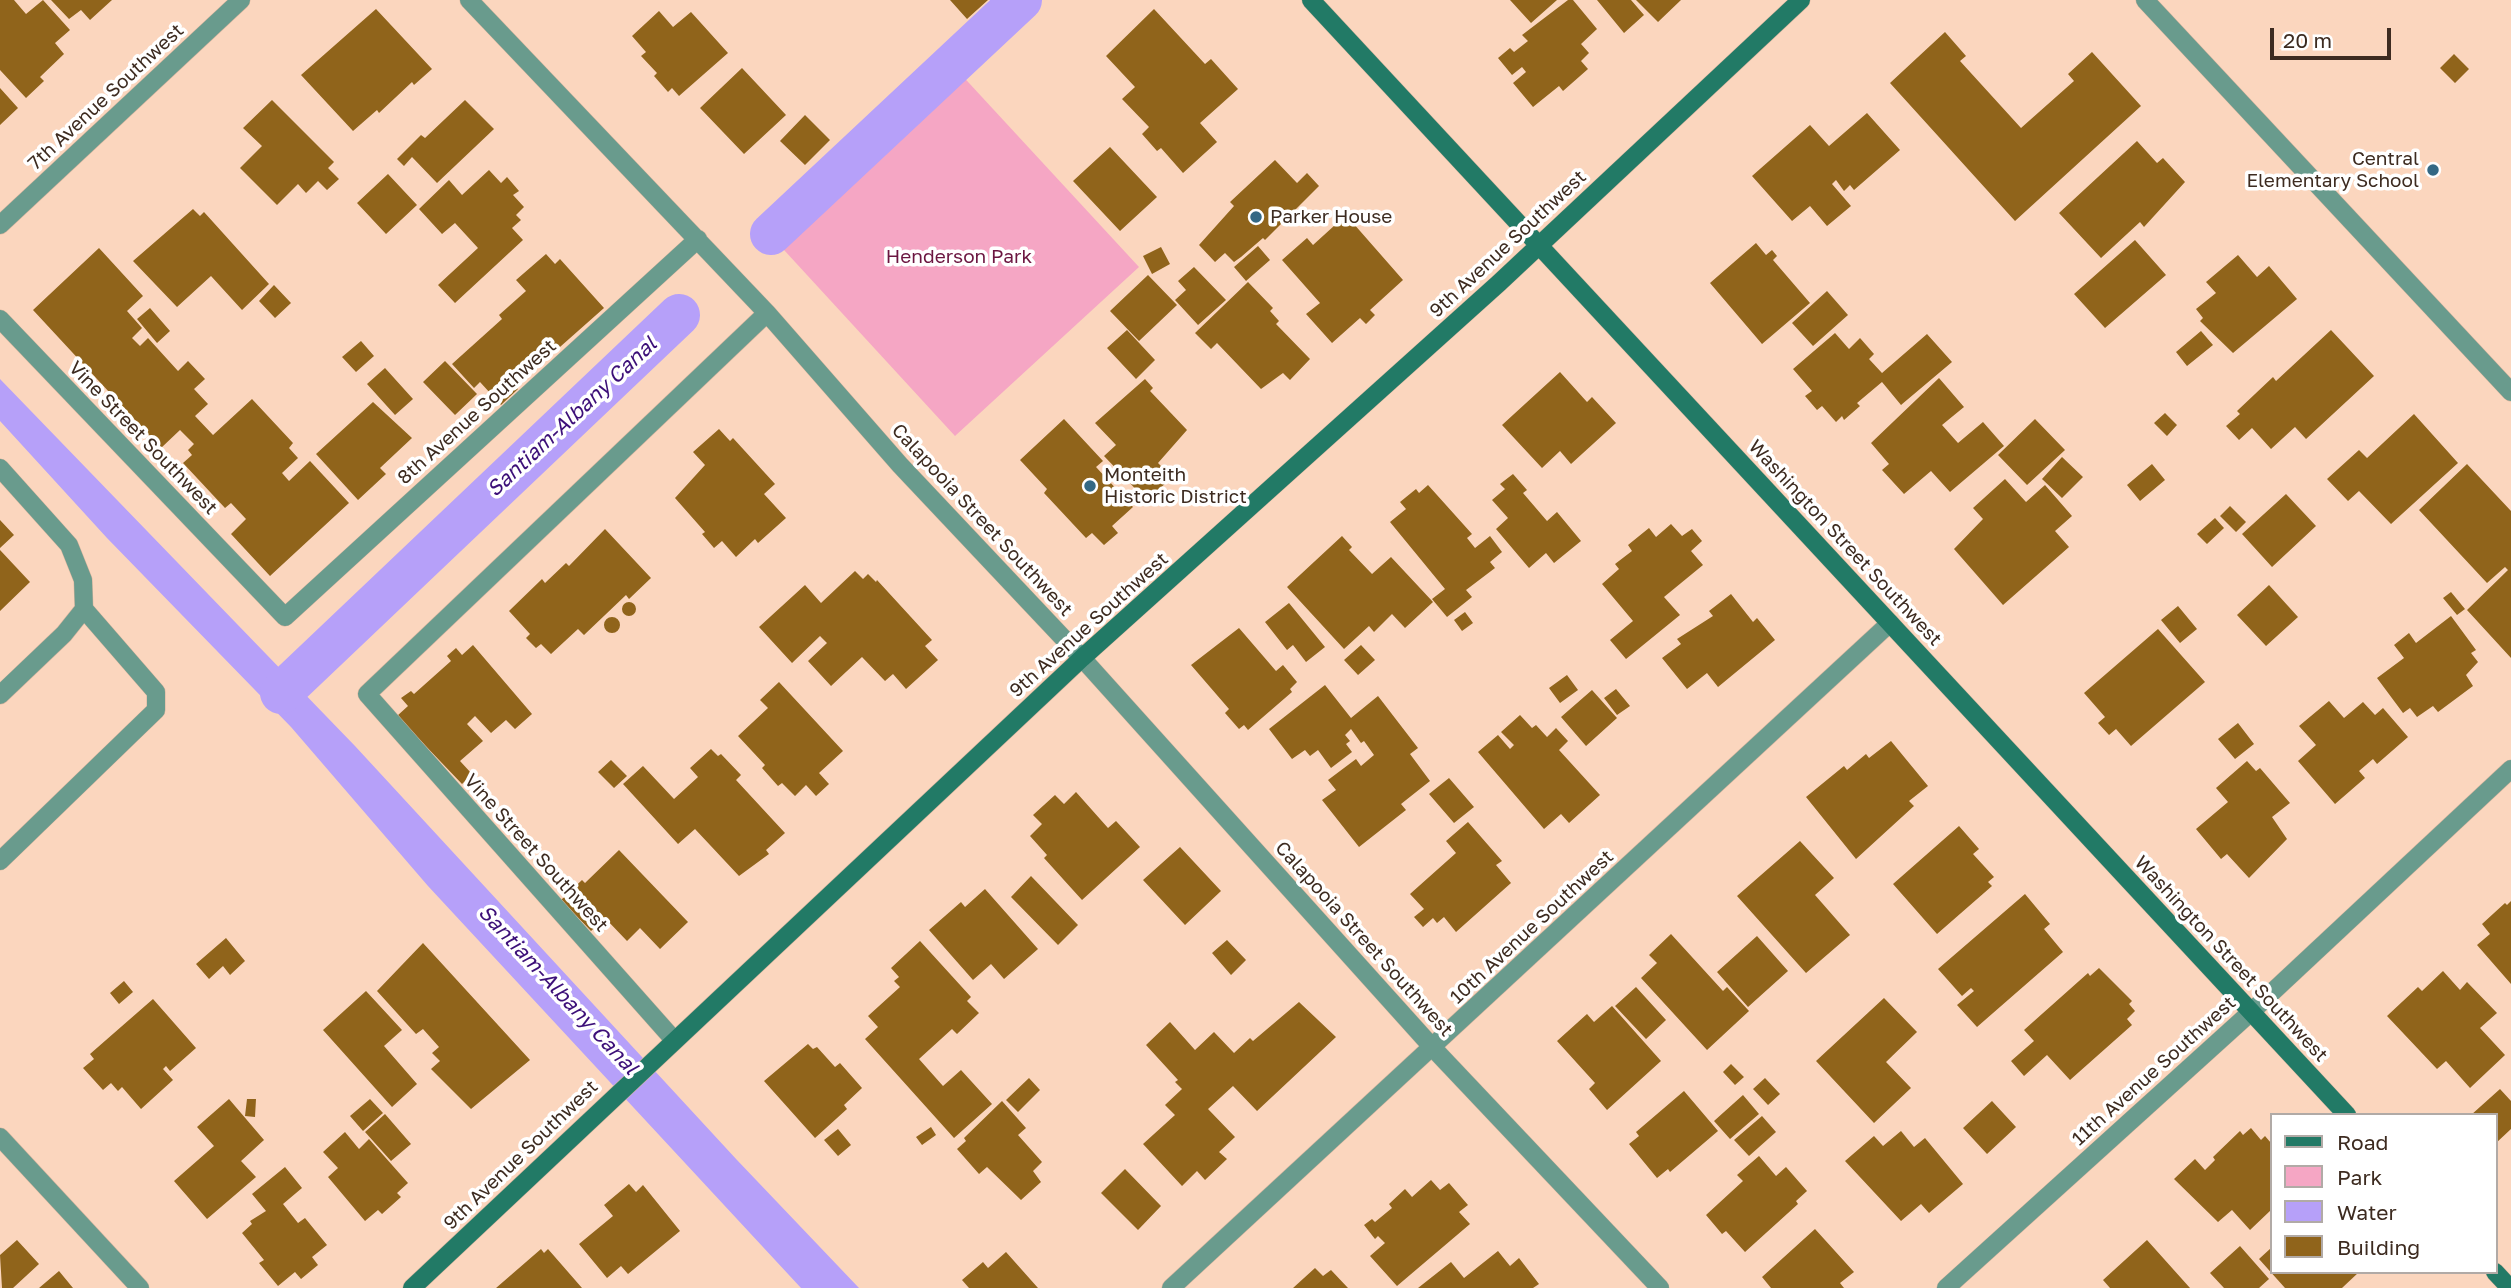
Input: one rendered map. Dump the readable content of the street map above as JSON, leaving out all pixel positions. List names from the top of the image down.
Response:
{
  "streets": {
    "street": [
      "7th Avenue Southwest",
      "9th Avenue Southwest",
      "8th Avenue Southwest",
      "Vine Street Southwest",
      "Calapooia Street Southwest",
      "Washington Street Southwest",
      "10th Avenue Southwest",
      "11th Avenue Southwest"
    ]
  },
  "crossings": [
    ["9th Avenue Southwest", "Vine Street Southwest"],
    ["9th Avenue Southwest", "Calapooia Street Southwest"],
    ["9th Avenue Southwest", "Washington Street Southwest"],
    ["8th Avenue Southwest", "Vine Street Southwest"],
    ["8th Avenue Southwest", "Calapooia Street Southwest"],
    ["Vine Street Southwest", "Calapooia Street Southwest"],
    ["Calapooia Street Southwest", "10th Avenue Southwest"],
    ["Washington Street Southwest", "10th Avenue Southwest"],
    ["Washington Street Southwest", "11th Avenue Southwest"]
  ],
  "water": ["Santiam-Albany Canal"],
  "parks": ["Henderson Park"],
  "places": ["Central Elementary School", "Parker House", "Monteith Historic District"],
  "legend": [
    "Road",
    "Park",
    "Water",
    "Building"
  ],
  "scale_bar": "20 m"
}
